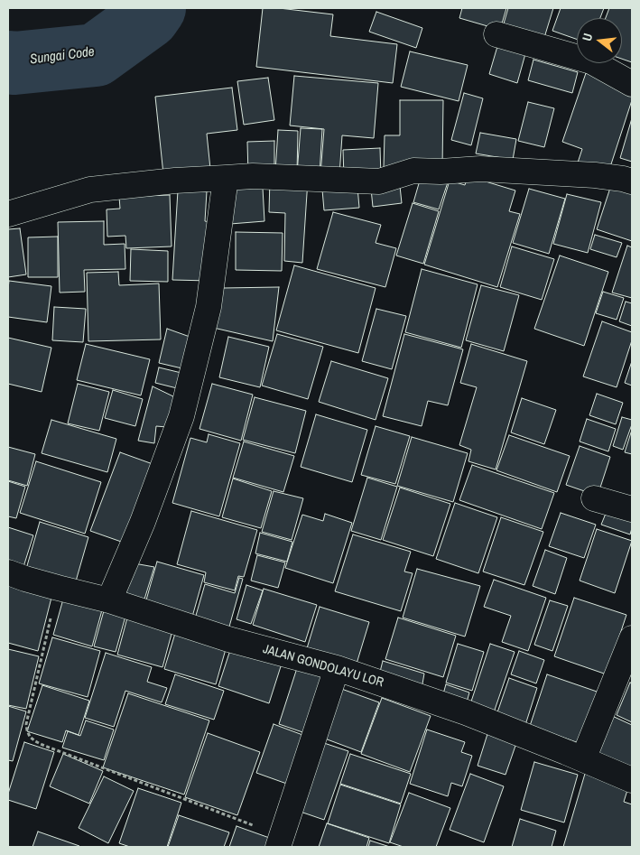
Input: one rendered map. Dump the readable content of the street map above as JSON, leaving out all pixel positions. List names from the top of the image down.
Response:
{
  "streets": {
    "street": ["JALAN GONDOLAYU LOR"]
  },
  "water": ["Sungai Code"],
  "north": "left"
}
